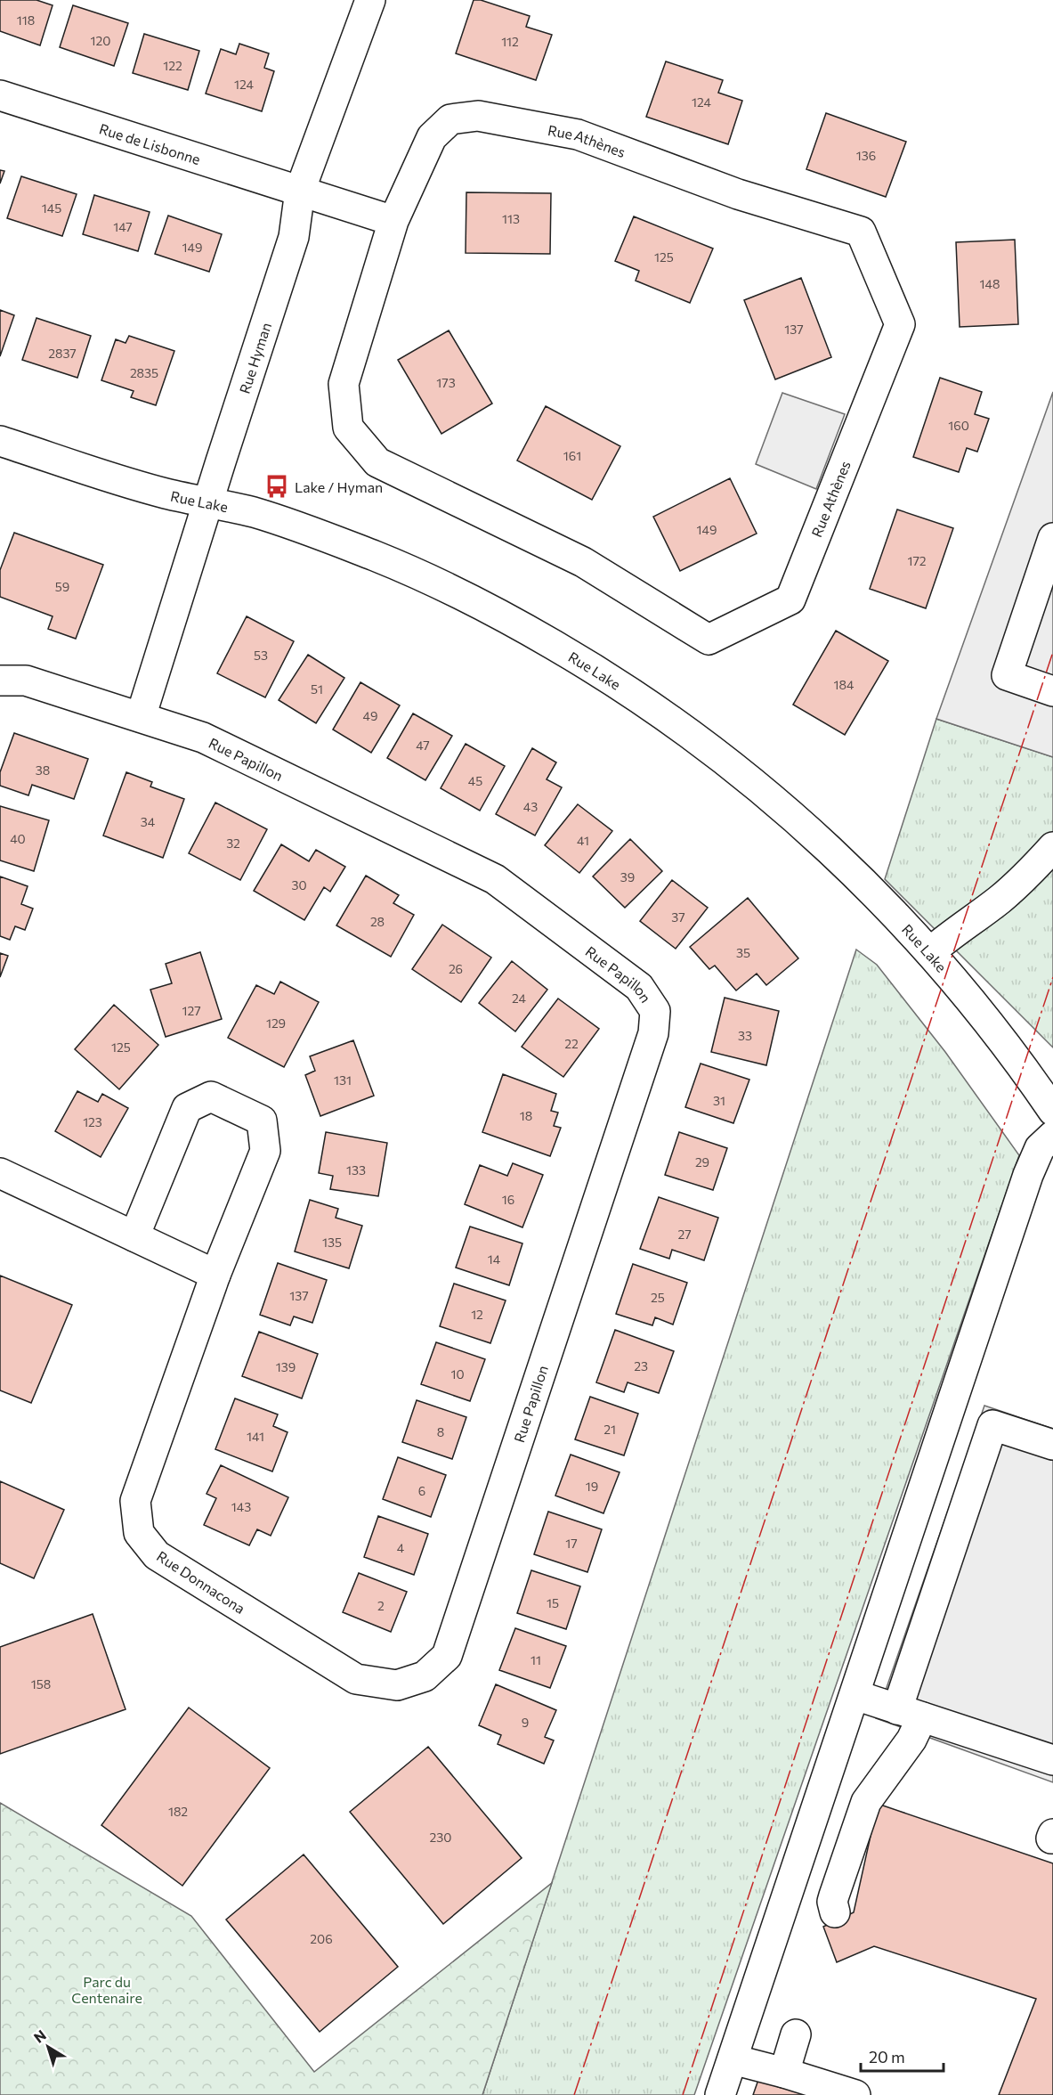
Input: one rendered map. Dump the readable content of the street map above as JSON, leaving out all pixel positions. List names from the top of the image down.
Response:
{
  "streets": {
    "street": [
      "Rue Athènes",
      "Rue de Lisbonne",
      "Rue Hyman",
      "Rue Lake",
      "Rue Papillon",
      "Rue Donnacona"
    ]
  },
  "crossings": [
    ["Rue de Lisbonne", "Rue Hyman"],
    ["Rue Hyman", "Rue Lake"],
    ["Rue Hyman", "Rue Papillon"],
    ["Rue Papillon", "Rue Donnacona"]
  ],
  "parks": ["Parc du Centenaire"],
  "places": {
    "bus stop": ["Lake / Hyman"]
  },
  "house_numbers": [
    "118",
    "120",
    "112",
    "122",
    "124",
    "124",
    "136",
    "145",
    "113",
    "147",
    "149",
    "125",
    "148",
    "137",
    "2837",
    "2835",
    "173",
    "160",
    "161",
    "149",
    "172",
    "59",
    "53",
    "184",
    "51",
    "49",
    "47",
    "38",
    "45",
    "43",
    "34",
    "40",
    "41",
    "32",
    "39",
    "30",
    "37",
    "28",
    "35",
    "26",
    "24",
    "127",
    "129",
    "33",
    "22",
    "125",
    "131",
    "31",
    "18",
    "123",
    "29",
    "133",
    "16",
    "27",
    "135",
    "14",
    "137",
    "25",
    "12",
    "23",
    "139",
    "10",
    "21",
    "8",
    "141",
    "19",
    "6",
    "143",
    "17",
    "4",
    "15",
    "2",
    "11",
    "158",
    "9",
    "182",
    "230",
    "206"
  ],
  "scale_bar": "20 m",
  "north": "top left"
}
